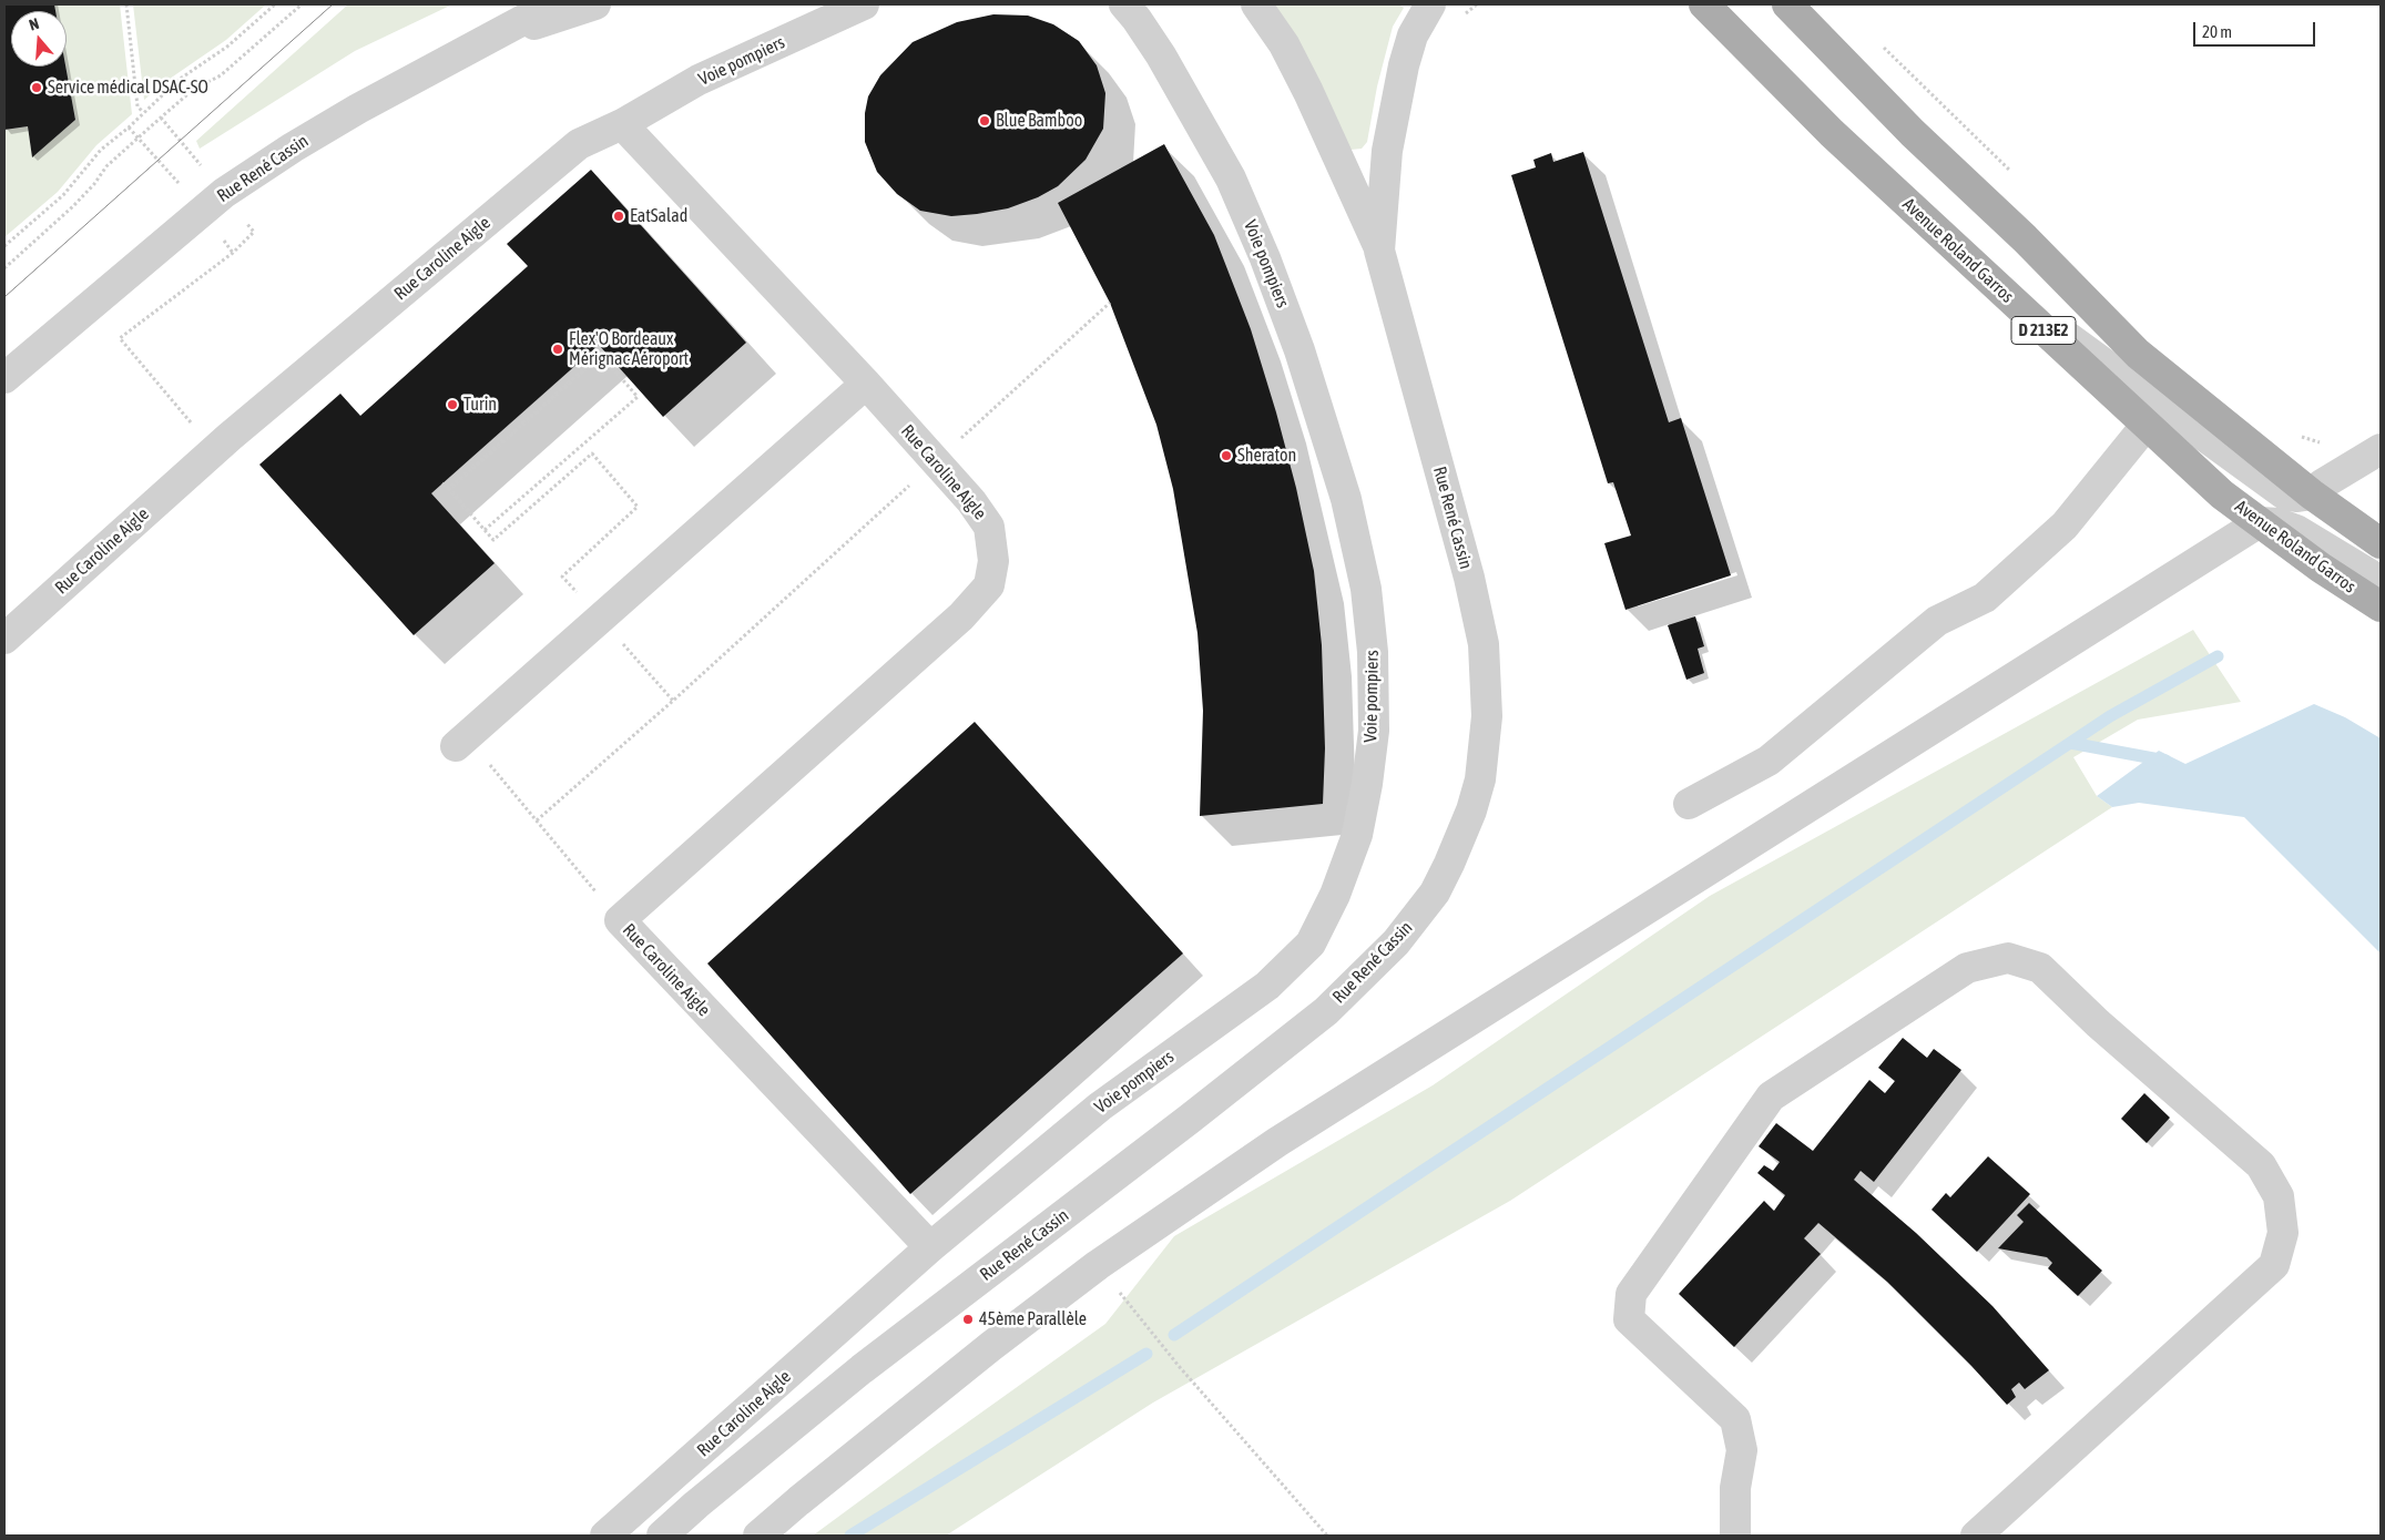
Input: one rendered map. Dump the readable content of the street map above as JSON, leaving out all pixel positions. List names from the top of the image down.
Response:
{
  "streets": {
    "main road": ["Avenue Roland Garros", "D 213E2"],
    "street": ["Voie pompiers", "Rue René Cassin", "Rue Caroline Aigle"]
  },
  "crossings": [
    ["Voie pompiers", "Rue Caroline Aigle"]
  ],
  "places": [
    "Service médical DSAC-SO",
    "Blue Bamboo",
    "EatSalad",
    "Flex'O Bordeaux Mérignac Aéroport",
    "Turin",
    "Sheraton",
    "45ème Parallèle"
  ],
  "scale_bar": "20 m",
  "north": "top"
}
